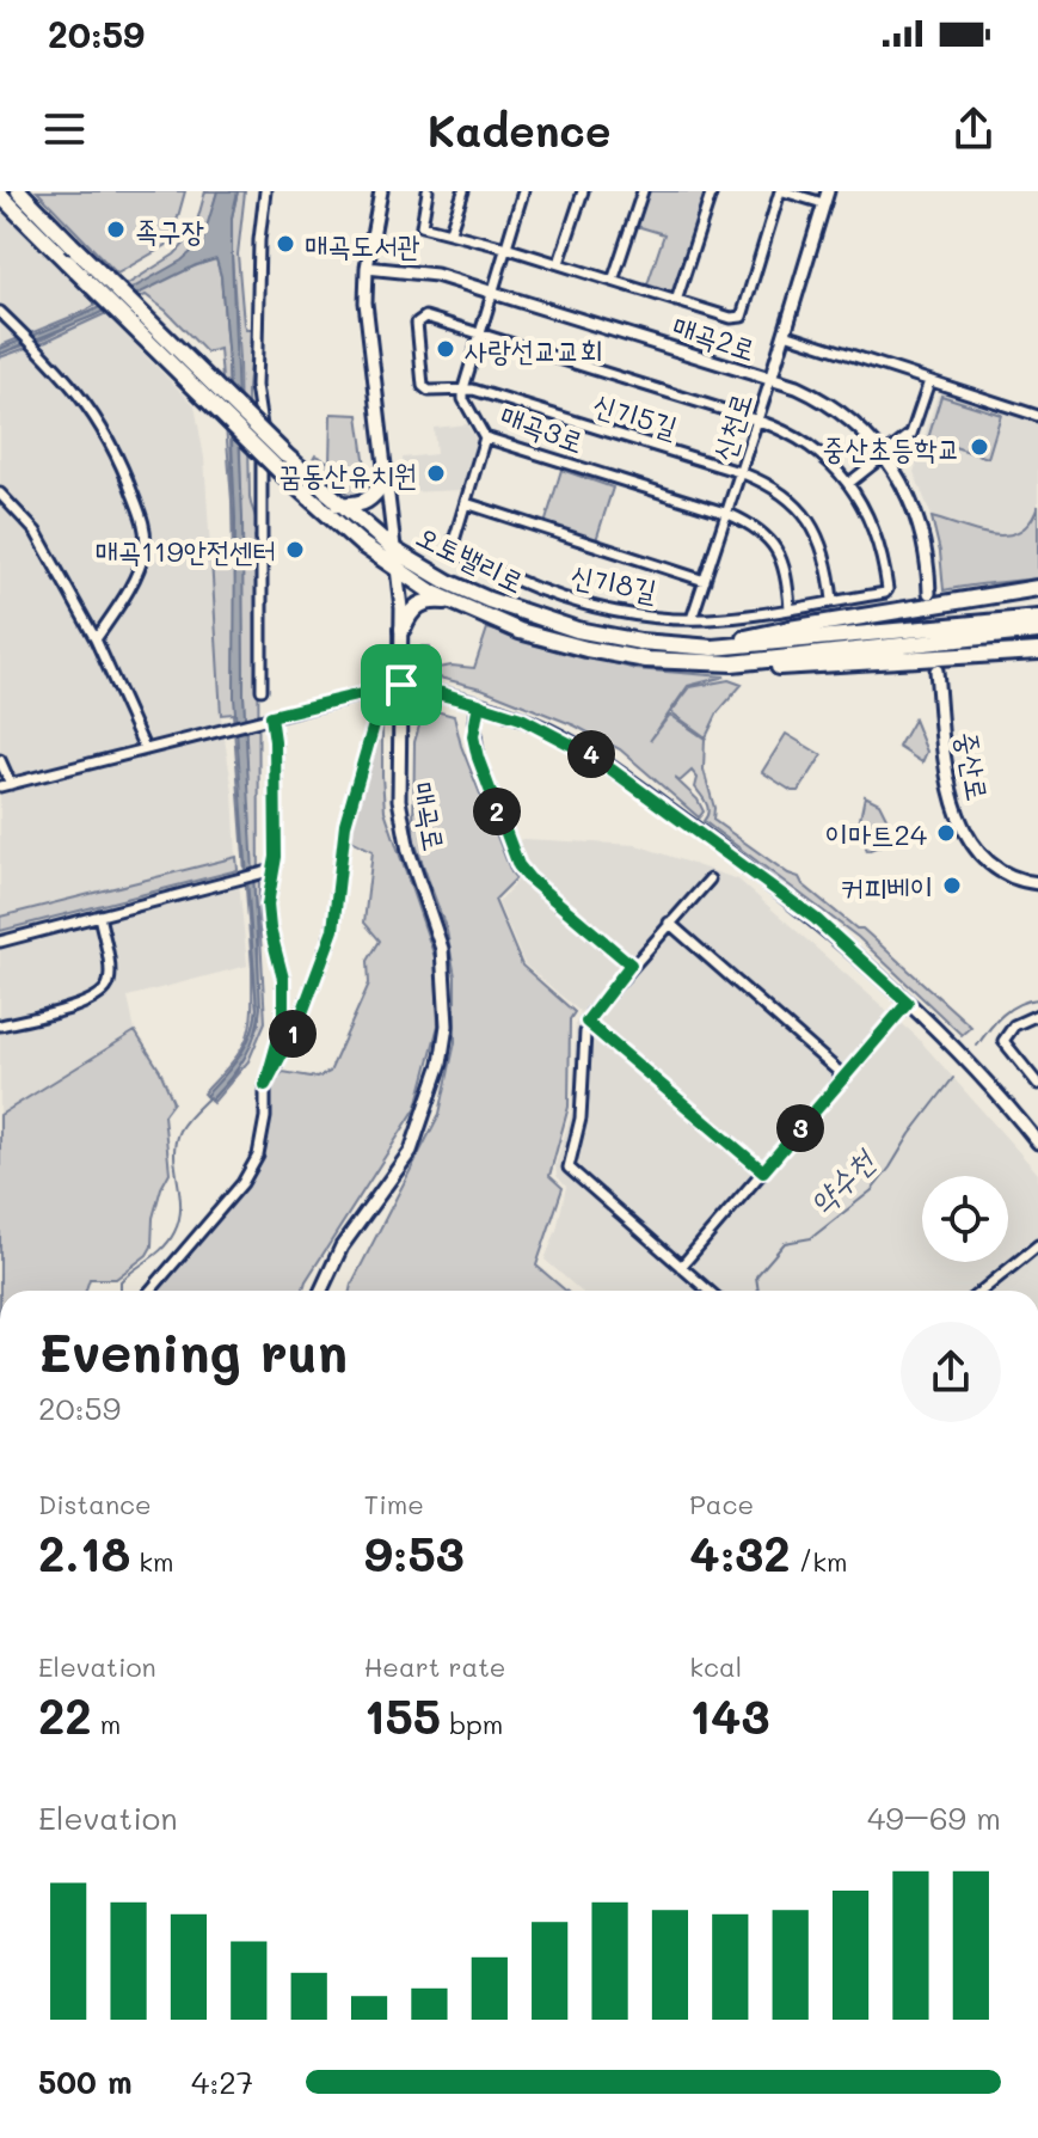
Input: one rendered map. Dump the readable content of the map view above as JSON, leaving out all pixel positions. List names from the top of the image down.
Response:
{
  "streets": {
    "highway": ["오토밸리로"],
    "street": [
      "매곡2로",
      "신기5길",
      "신천로",
      "매곡3로",
      "신기8길",
      "중산로",
      "매곡로"
    ]
  },
  "crossings": [
    ["매곡2로", "신천로"],
    ["매곡2로", "매곡로"],
    ["신기5길", "신천로"],
    ["신기5길", "매곡3로"],
    ["신기5길", "신기8길"],
    ["신천로", "매곡3로"],
    ["신천로", "신기8길"],
    ["매곡3로", "신기8길"],
    ["오토밸리로", "매곡로"]
  ],
  "water": ["약수천"],
  "places": [
    "족구장",
    "매곡도서관",
    "사랑선교교회",
    "중산초등학교",
    "꿈동산유치원",
    "매곡119안전센터",
    "이마트24",
    "커피베이"
  ],
  "page": {
    "status": "20:59",
    "header": "Kadence",
    "pins": [
      "4",
      "2",
      "1",
      "3"
    ],
    "heading": ["Evening run", "20:59"],
    "stats": [
      ["Distance", "2.18 km"],
      ["Time", "9:53"],
      ["Pace", "4:32 /km"],
      ["Elevation", "22 m"],
      ["Heart rate", "155 bpm"],
      ["kcal", "143"]
    ],
    "chart": ["Elevation", "49–69 m"],
    "list": [
      {
        "name": "500 m",
        "note": "4:27"
      }
    ]
  }
}
